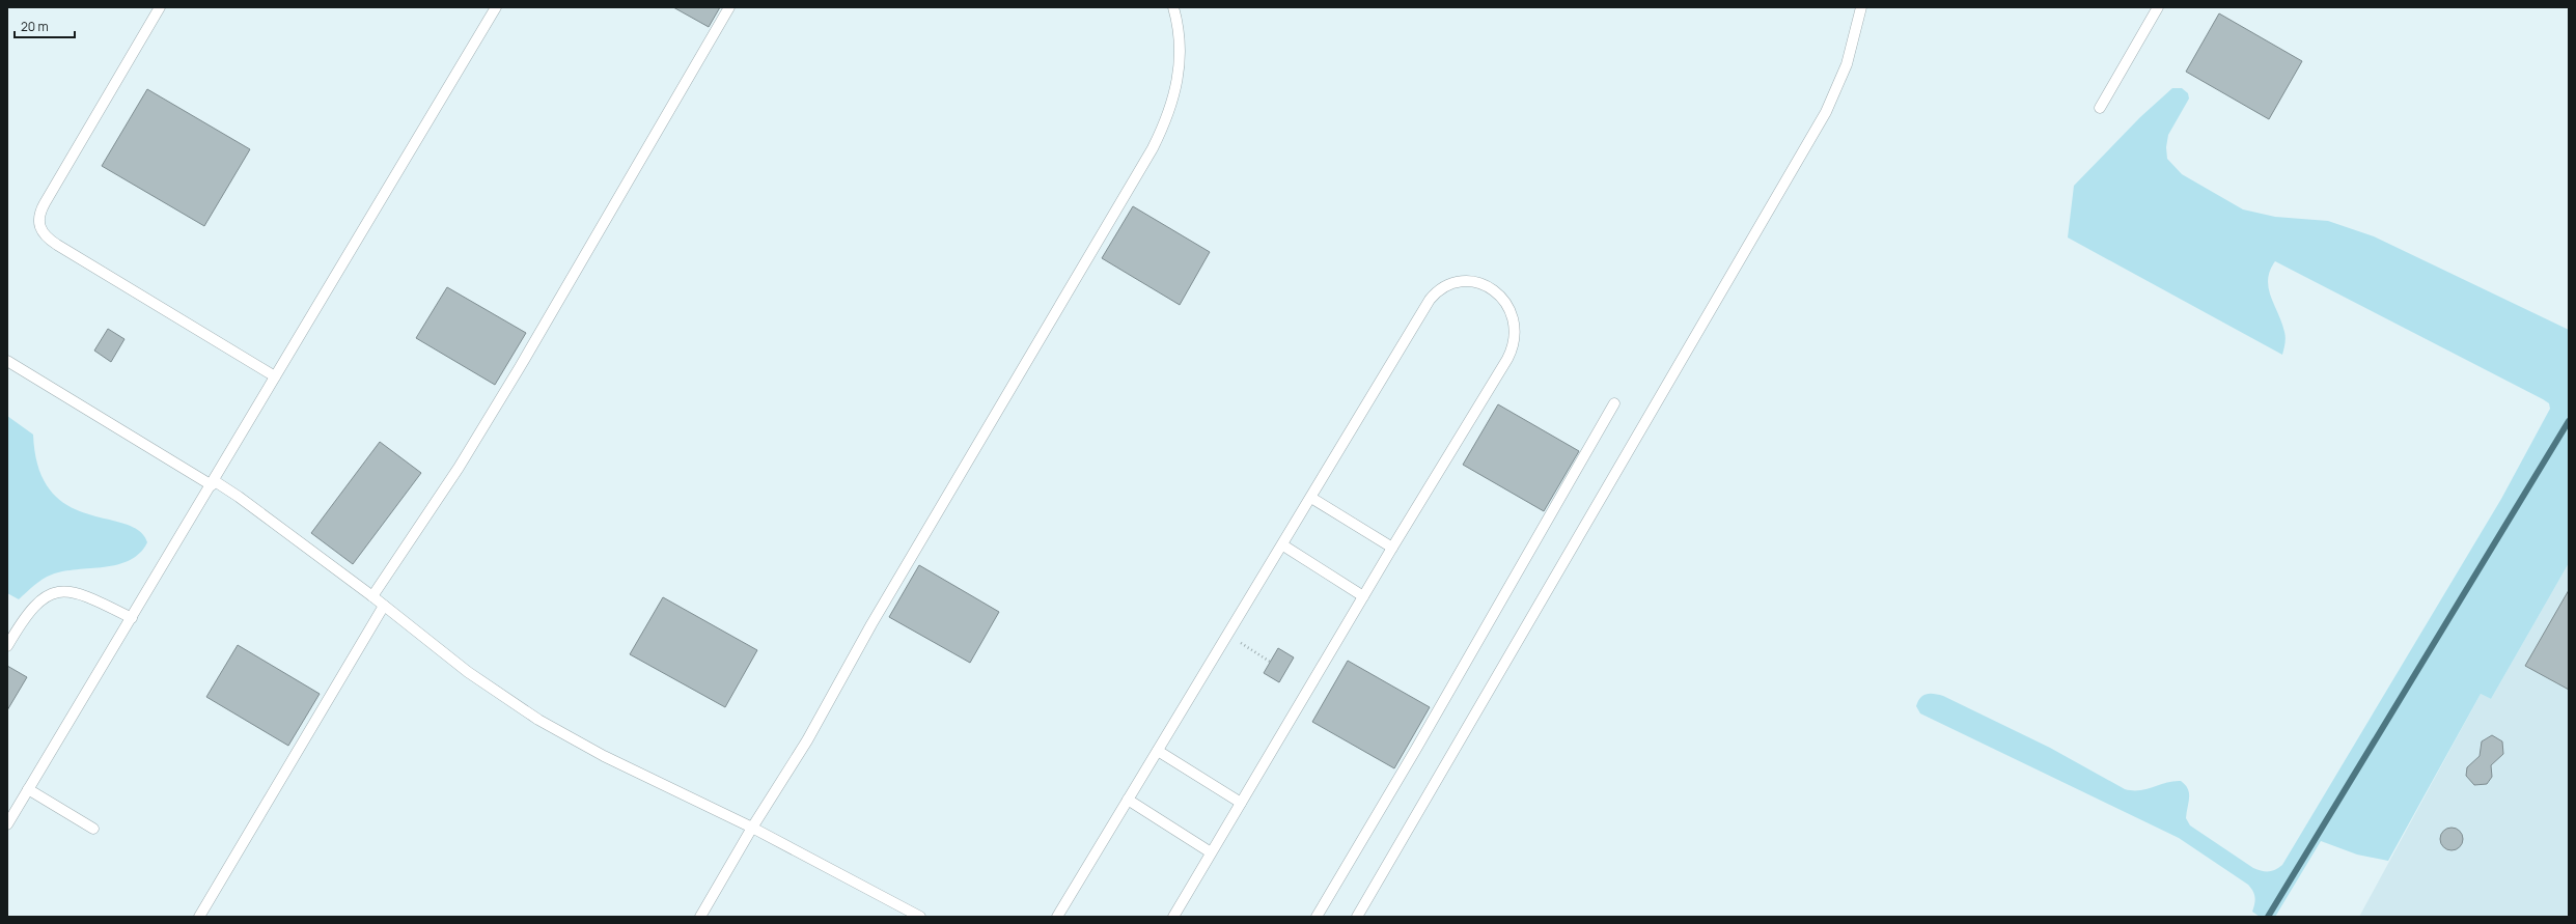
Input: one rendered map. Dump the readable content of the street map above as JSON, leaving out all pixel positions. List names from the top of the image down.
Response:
{
  "scale_bar": "20 m"
}
